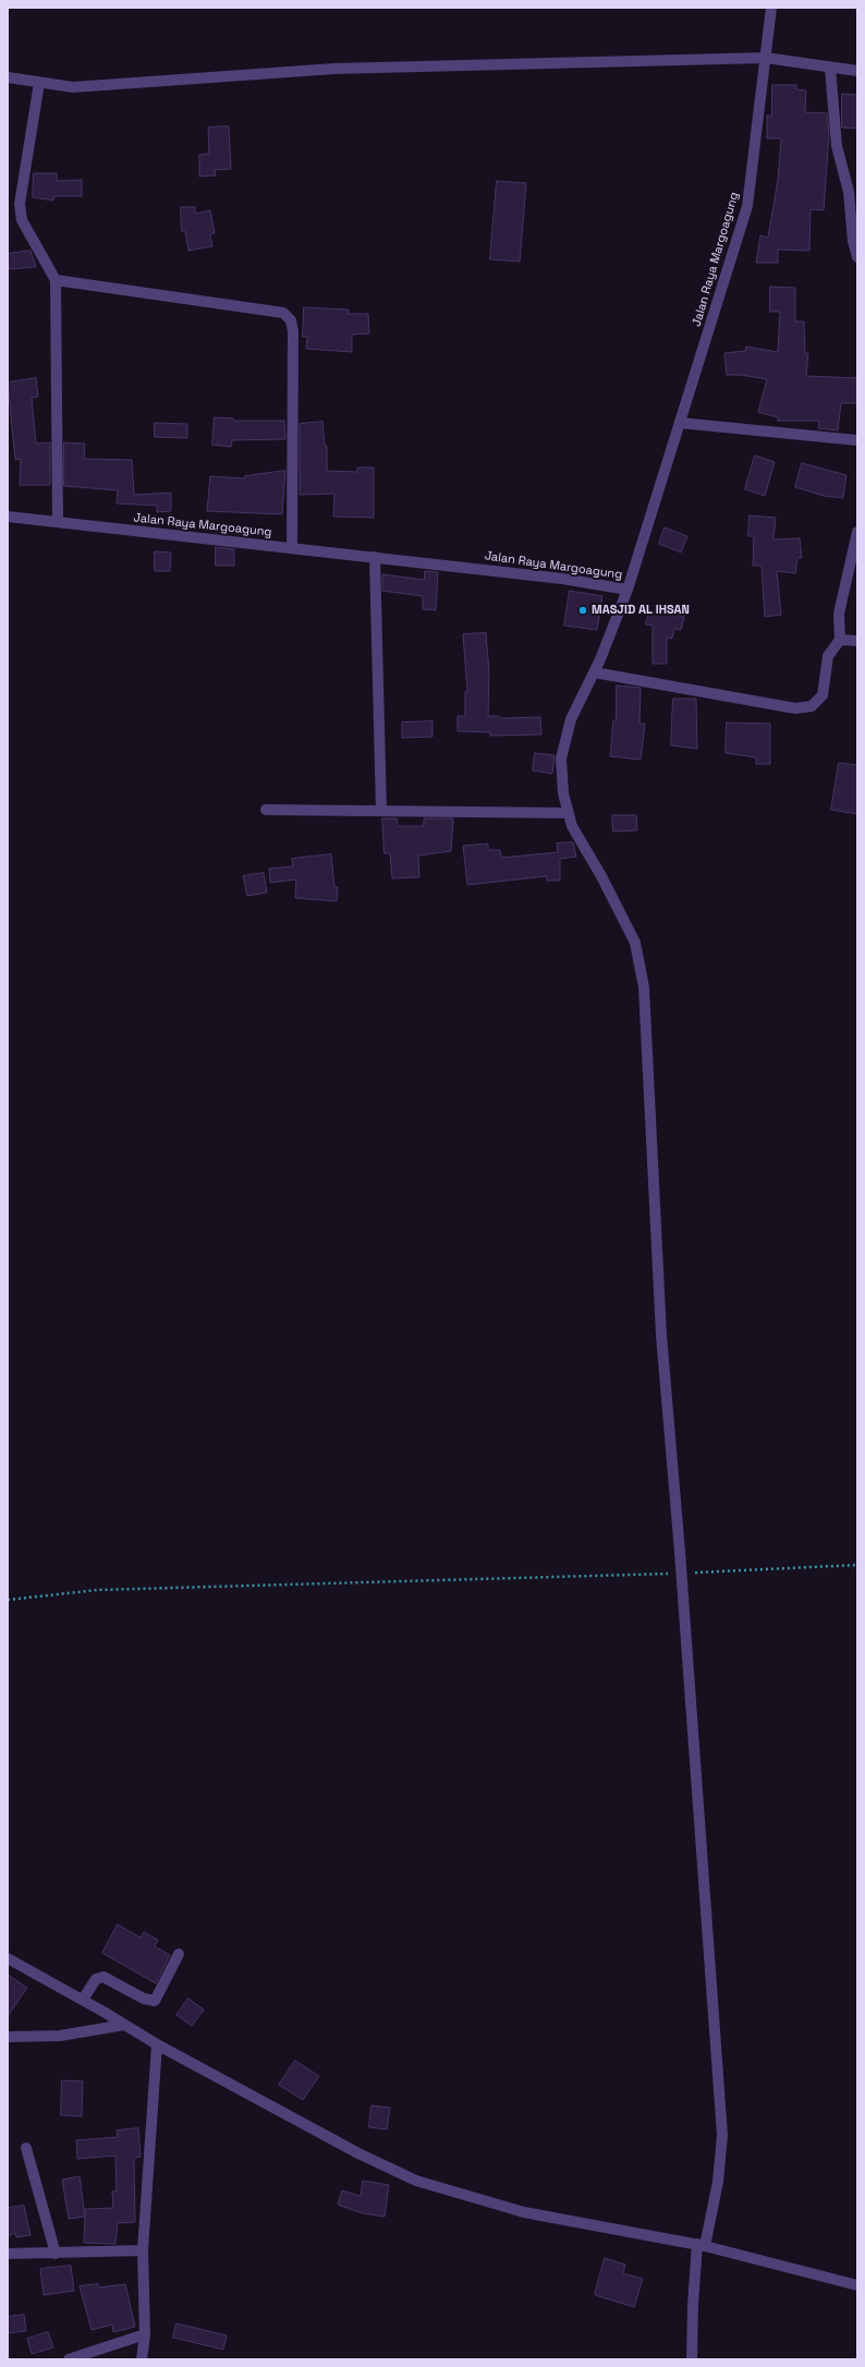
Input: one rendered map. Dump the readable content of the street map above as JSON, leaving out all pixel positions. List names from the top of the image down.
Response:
{
  "streets": {
    "street": ["Jalan Raya Margoagung"]
  },
  "places": ["MASJID AL IHSAN"]
}
